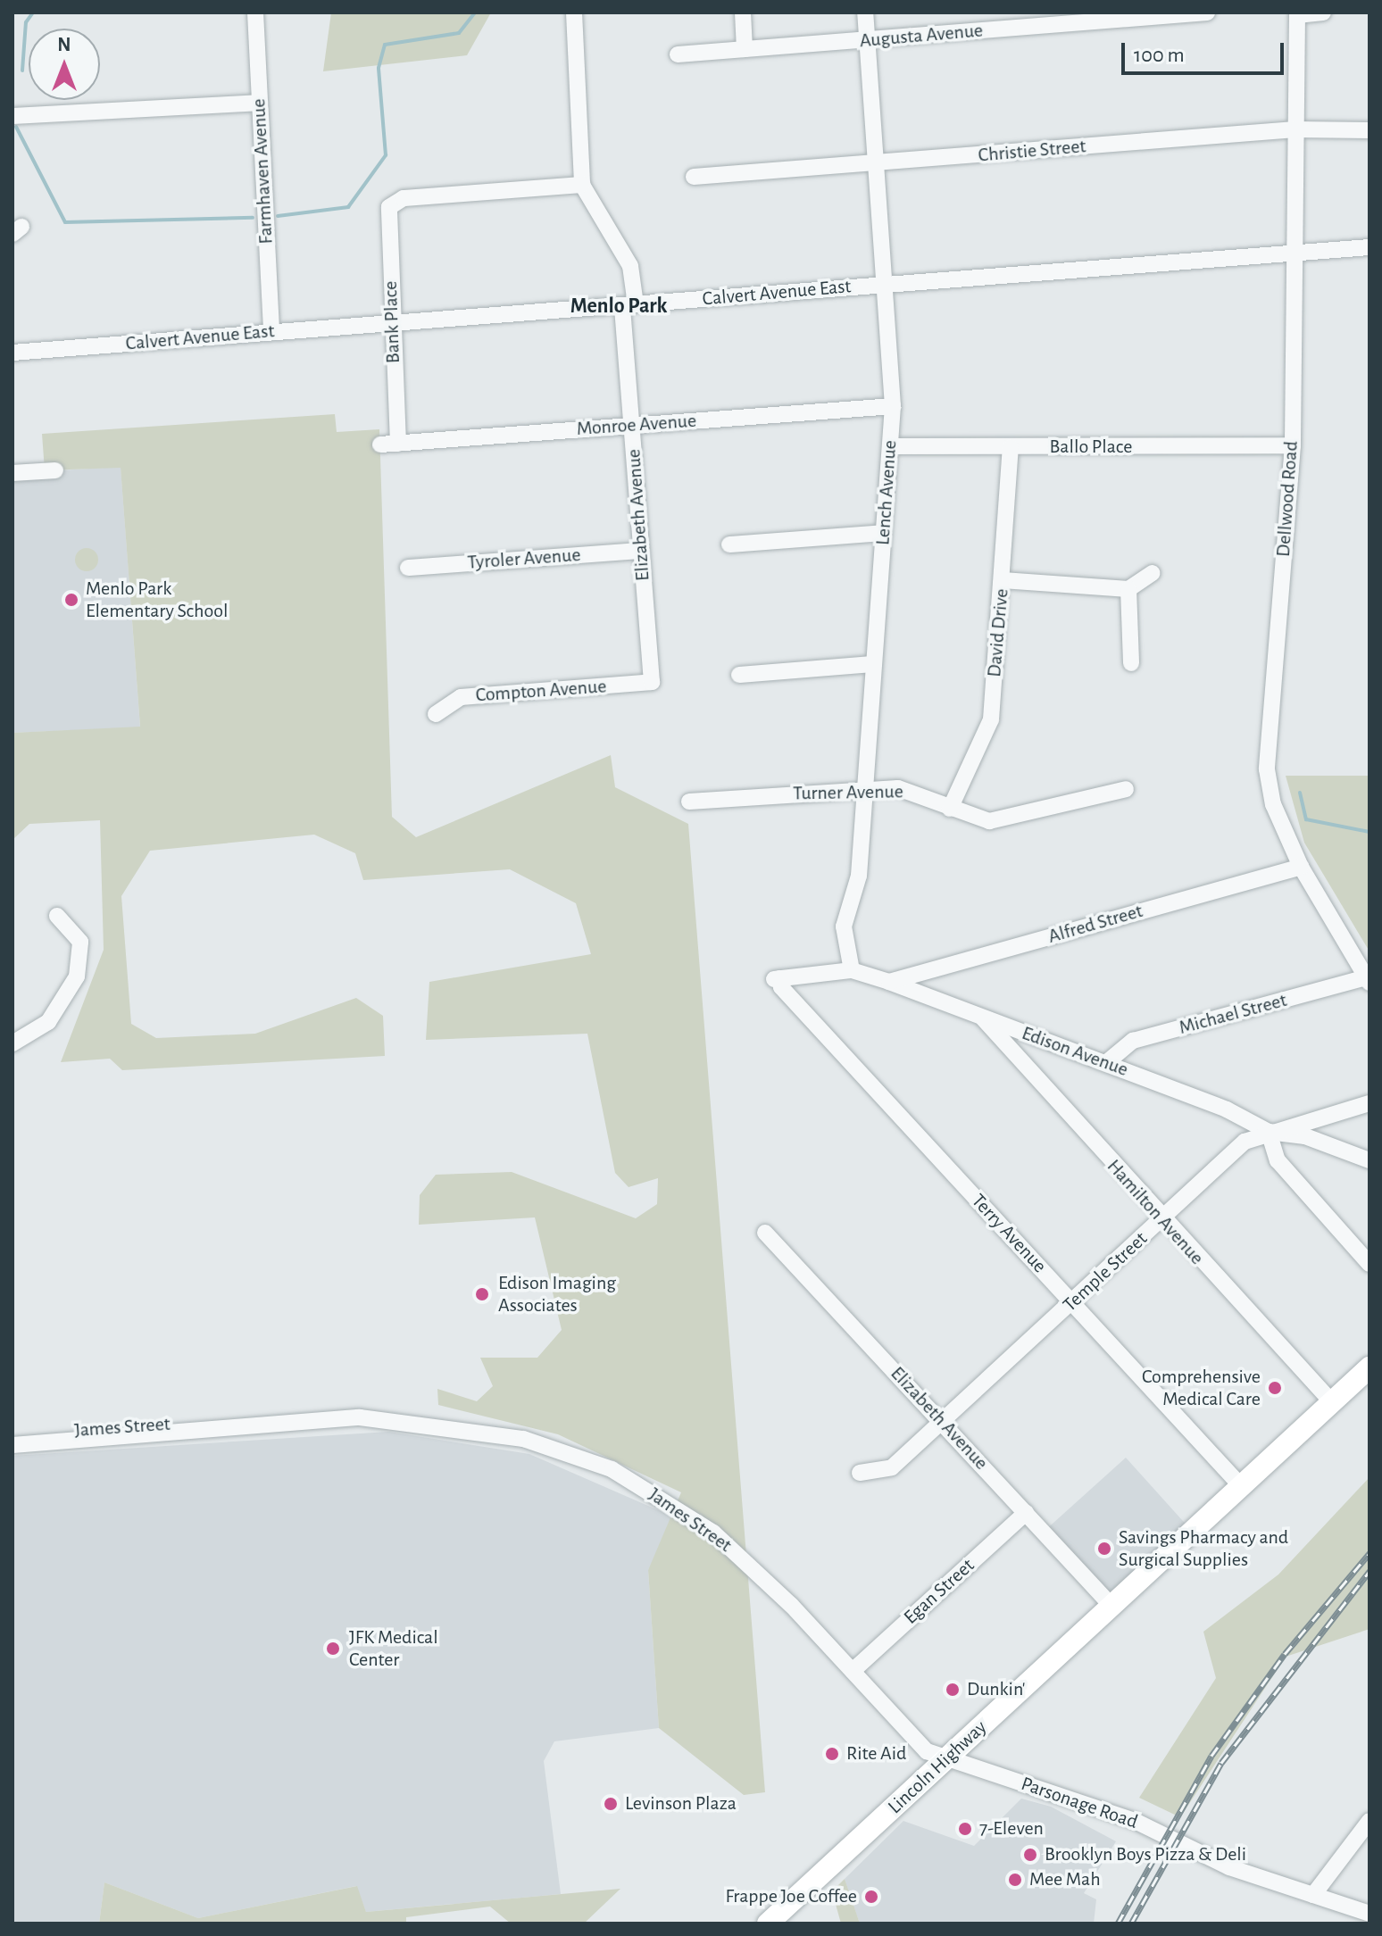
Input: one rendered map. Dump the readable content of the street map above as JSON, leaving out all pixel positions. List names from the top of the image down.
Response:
{
  "streets": {
    "main road": ["Lincoln Highway"],
    "street": [
      "Augusta Avenue",
      "Christie Street",
      "Farmhaven Avenue",
      "Calvert Avenue East",
      "Bank Place",
      "Monroe Avenue",
      "Ballo Place",
      "Lench Avenue",
      "Dellwood Road",
      "Elizabeth Avenue",
      "Tyroler Avenue",
      "David Drive",
      "Compton Avenue",
      "Turner Avenue",
      "Alfred Street",
      "Michael Street",
      "Edison Avenue",
      "Hamilton Avenue",
      "Terry Avenue",
      "Temple Street",
      "James Street",
      "Egan Street",
      "Parsonage Road"
    ]
  },
  "crossings": [
    ["Augusta Avenue", "Lench Avenue"],
    ["Christie Street", "Lench Avenue"],
    ["Christie Street", "Dellwood Road"],
    ["Farmhaven Avenue", "Calvert Avenue East"],
    ["Calvert Avenue East", "Bank Place"],
    ["Calvert Avenue East", "Lench Avenue"],
    ["Calvert Avenue East", "Dellwood Road"],
    ["Calvert Avenue East", "Elizabeth Avenue"],
    ["Bank Place", "Monroe Avenue"],
    ["Bank Place", "Elizabeth Avenue"],
    ["Monroe Avenue", "Lench Avenue"],
    ["Monroe Avenue", "Elizabeth Avenue"],
    ["Ballo Place", "Lench Avenue"],
    ["Ballo Place", "Dellwood Road"],
    ["Ballo Place", "David Drive"],
    ["Lench Avenue", "Turner Avenue"],
    ["Lench Avenue", "Edison Avenue"],
    ["Dellwood Road", "Alfred Street"],
    ["Dellwood Road", "Michael Street"],
    ["Elizabeth Avenue", "Tyroler Avenue"],
    ["Elizabeth Avenue", "Compton Avenue"],
    ["Elizabeth Avenue", "Temple Street"],
    ["Elizabeth Avenue", "Egan Street"],
    ["Elizabeth Avenue", "Lincoln Highway"],
    ["David Drive", "Turner Avenue"],
    ["Alfred Street", "Edison Avenue"],
    ["Michael Street", "Edison Avenue"],
    ["Edison Avenue", "Hamilton Avenue"],
    ["Edison Avenue", "Terry Avenue"],
    ["Edison Avenue", "Temple Street"],
    ["Hamilton Avenue", "Temple Street"],
    ["Hamilton Avenue", "Lincoln Highway"],
    ["Terry Avenue", "Temple Street"],
    ["Terry Avenue", "Lincoln Highway"],
    ["James Street", "Egan Street"],
    ["James Street", "Lincoln Highway"],
    ["James Street", "Parsonage Road"],
    ["Lincoln Highway", "Parsonage Road"]
  ],
  "districts": ["Menlo Park"],
  "places": [
    "Menlo Park Elementary School",
    "Edison Imaging Associates",
    "Comprehensive Medical Care",
    "Savings Pharmacy and Surgical Supplies",
    "JFK Medical Center",
    "Dunkin'",
    "Rite Aid",
    "Levinson Plaza",
    "7-Eleven",
    "Brooklyn Boys Pizza & Deli",
    "Mee Mah",
    "Frappe Joe Coffee"
  ],
  "scale_bar": "100 m",
  "north": "top"
}
